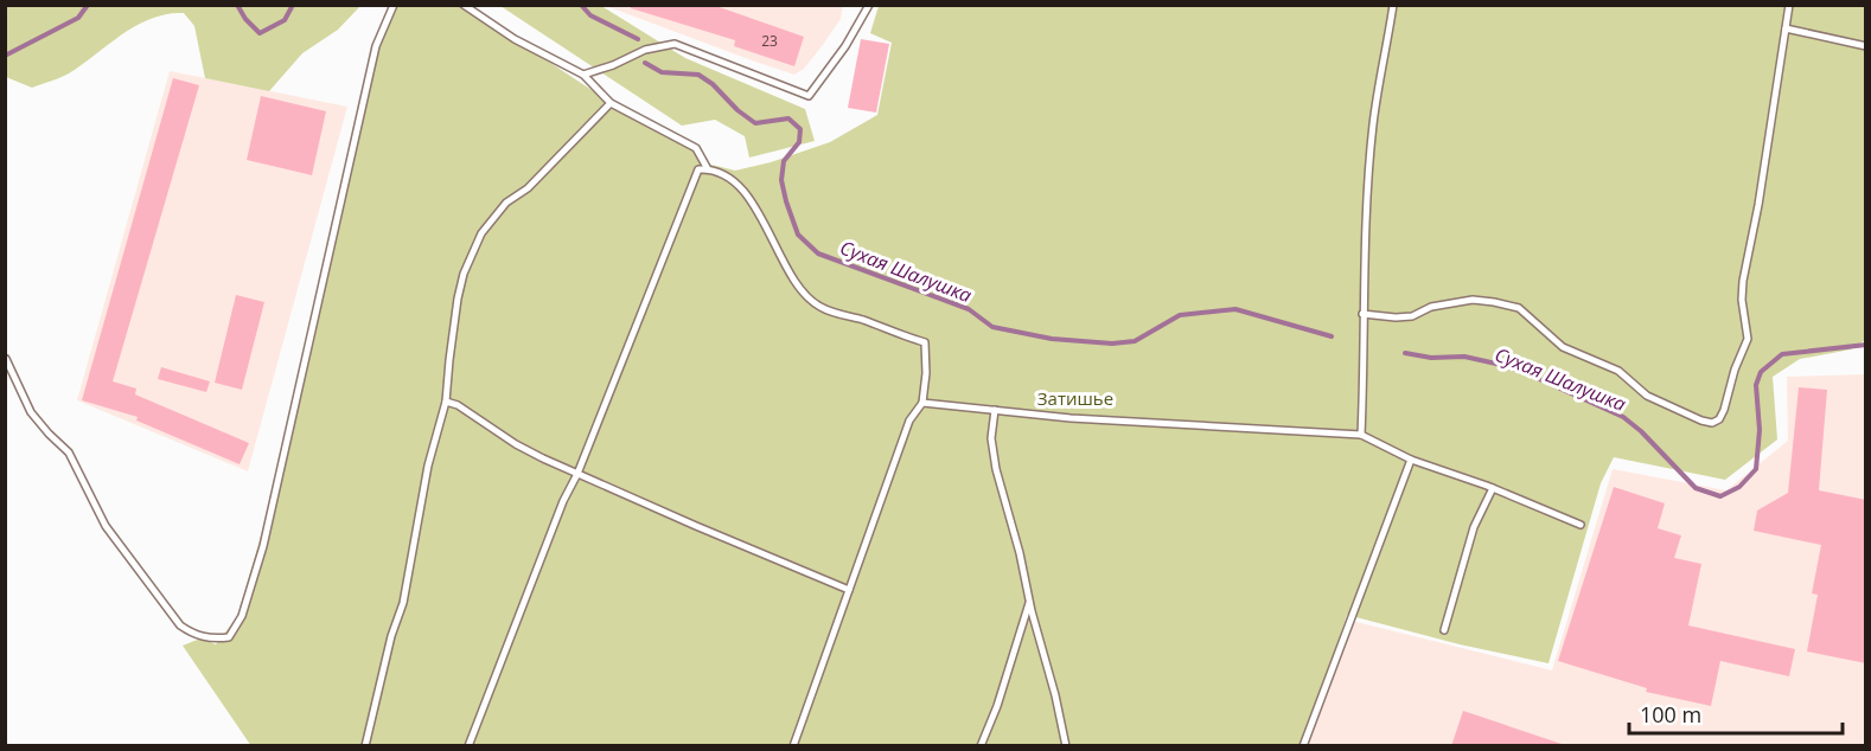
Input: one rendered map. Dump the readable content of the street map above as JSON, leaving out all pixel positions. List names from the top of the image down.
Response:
{
  "water": ["Сухая Шалушка"],
  "parks": ["Затишье"],
  "house_numbers": ["23"],
  "scale_bar": "100 m"
}
